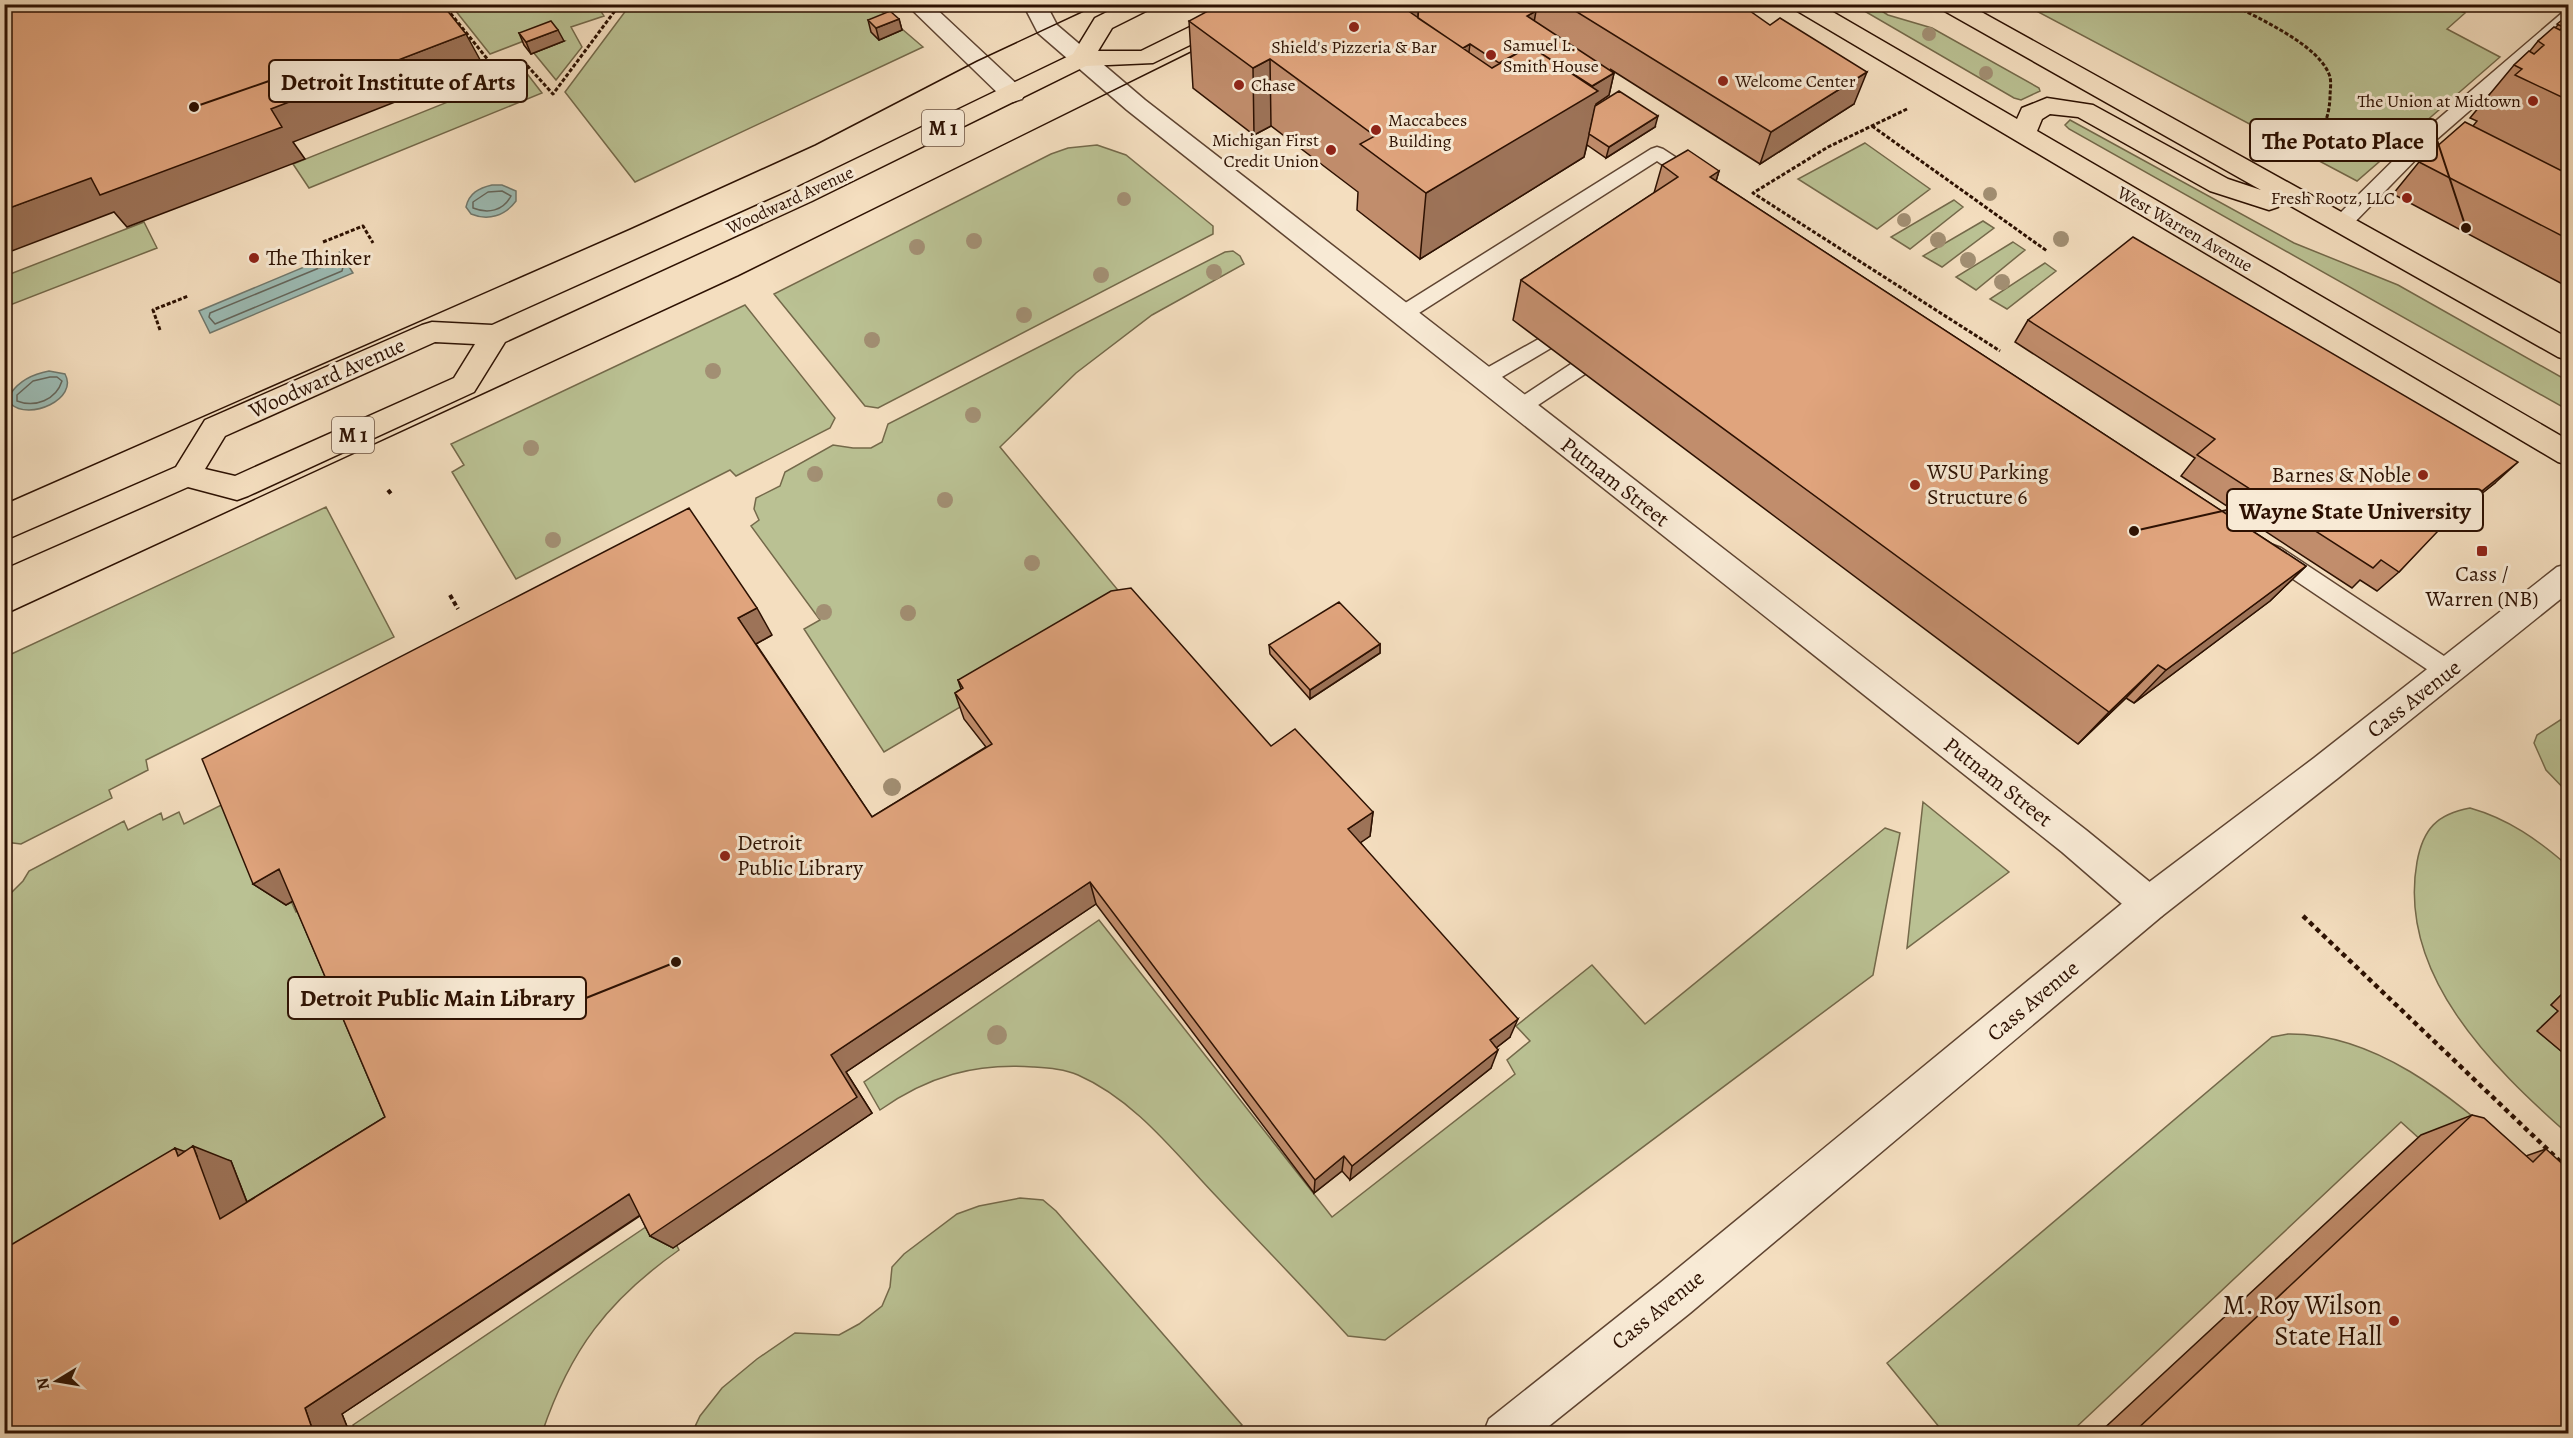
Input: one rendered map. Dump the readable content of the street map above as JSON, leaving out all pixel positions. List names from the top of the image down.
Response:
{
  "streets": {
    "main road": ["M 1", "Woodward Avenue", "West Warren Avenue"],
    "street": ["Putnam Street", "Cass Avenue"]
  },
  "crossings": [
    ["M 1", "Woodward Avenue"],
    ["Woodward Avenue", "Putnam Street"],
    ["Putnam Street", "Cass Avenue"]
  ],
  "places": {
    "other": [
      "Shield's Pizzeria & Bar",
      "Samuel L. Smith House",
      "Welcome Center",
      "Chase",
      "The Union at Midtown",
      "Detroit Institute of Arts",
      "Maccabees Building",
      "Michigan First Credit Union",
      "Fresh Rootz, LLC",
      "The Potato Place",
      "The Thinker",
      "Barnes & Noble",
      "WSU Parking Structure 6",
      "Wayne State University",
      "Detroit Public Library",
      "Detroit Public Main Library",
      "M. Roy Wilson State Hall"
    ],
    "transit": ["Cass / Warren (NB)"]
  },
  "north": "left"
}
